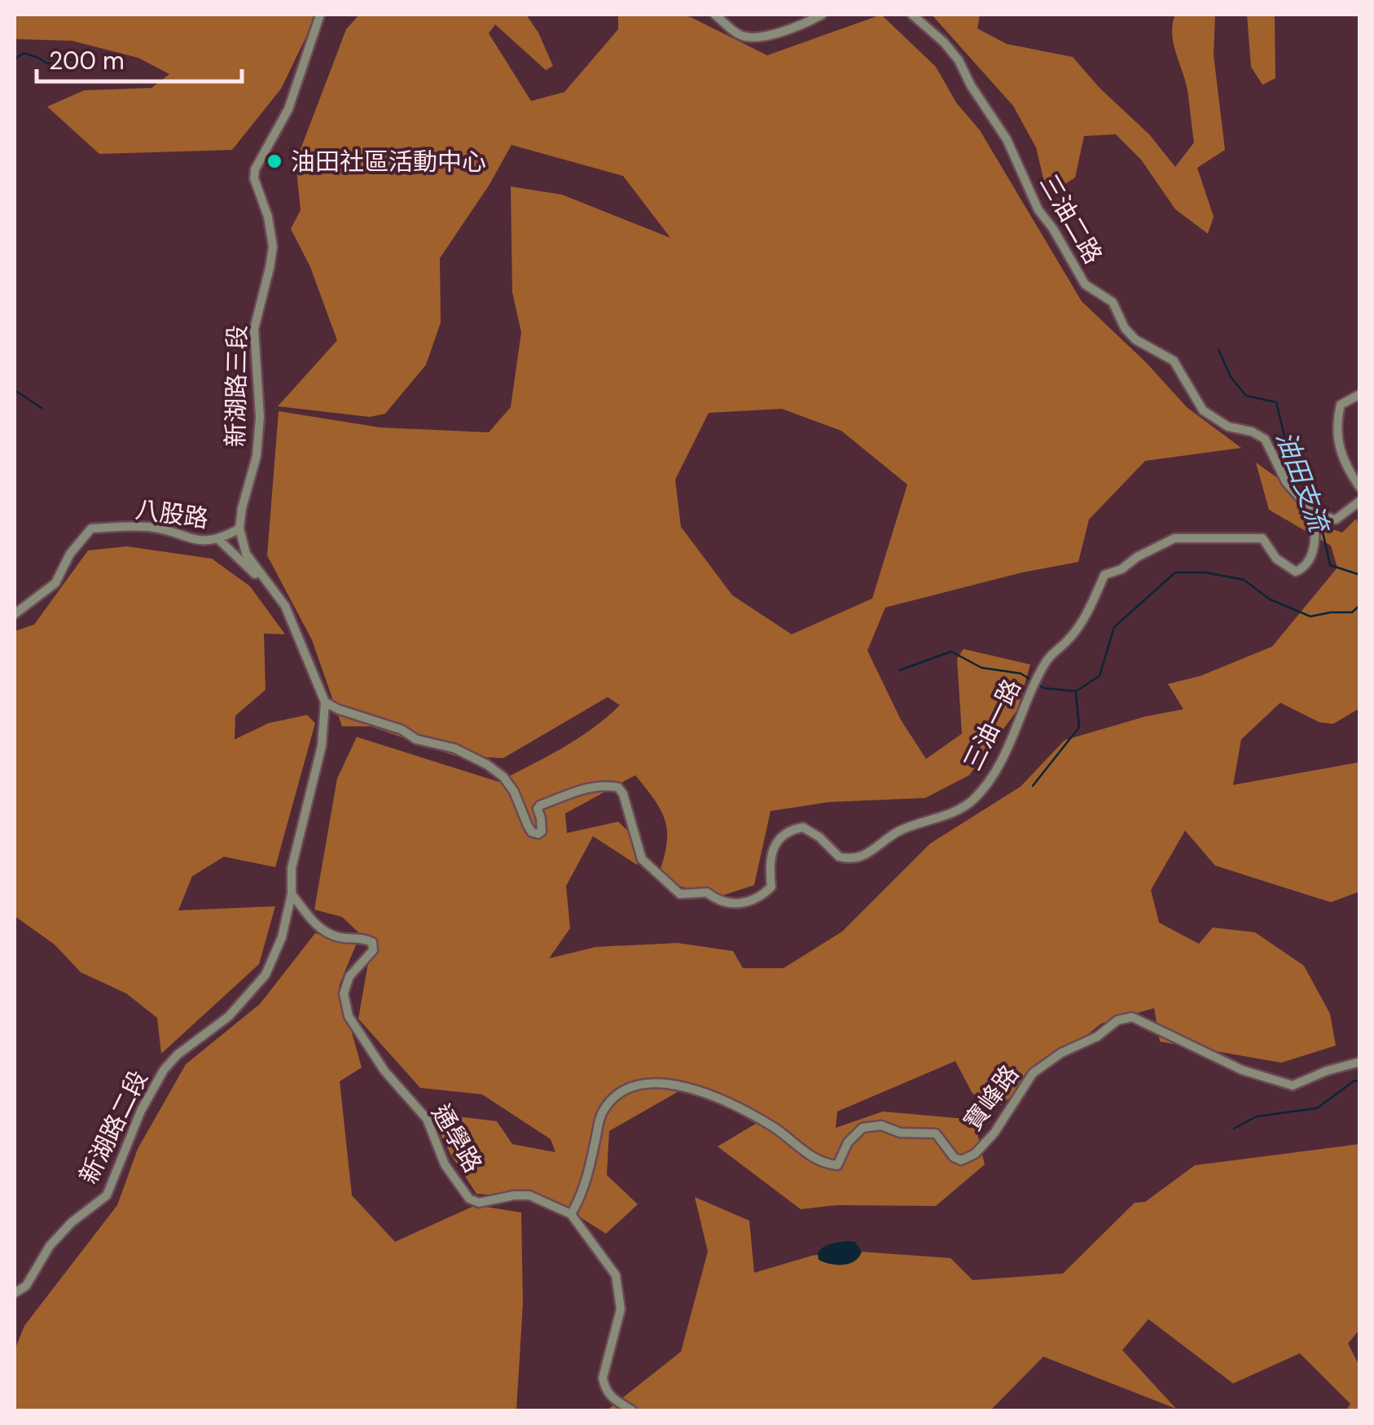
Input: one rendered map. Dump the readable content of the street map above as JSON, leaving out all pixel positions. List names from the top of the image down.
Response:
{
  "streets": {
    "street": [
      "三油二路",
      "新湖路三段",
      "八股路",
      "三油一路",
      "寶峰路",
      "新湖路二段",
      "通學路"
    ]
  },
  "crossings": [
    ["三油二路", "三油一路"],
    ["新湖路三段", "八股路"],
    ["寶峰路", "通學路"],
    ["新湖路二段", "通學路"]
  ],
  "water": ["油田支流"],
  "places": ["油田社區活動中心"],
  "scale_bar": "200 m"
}
